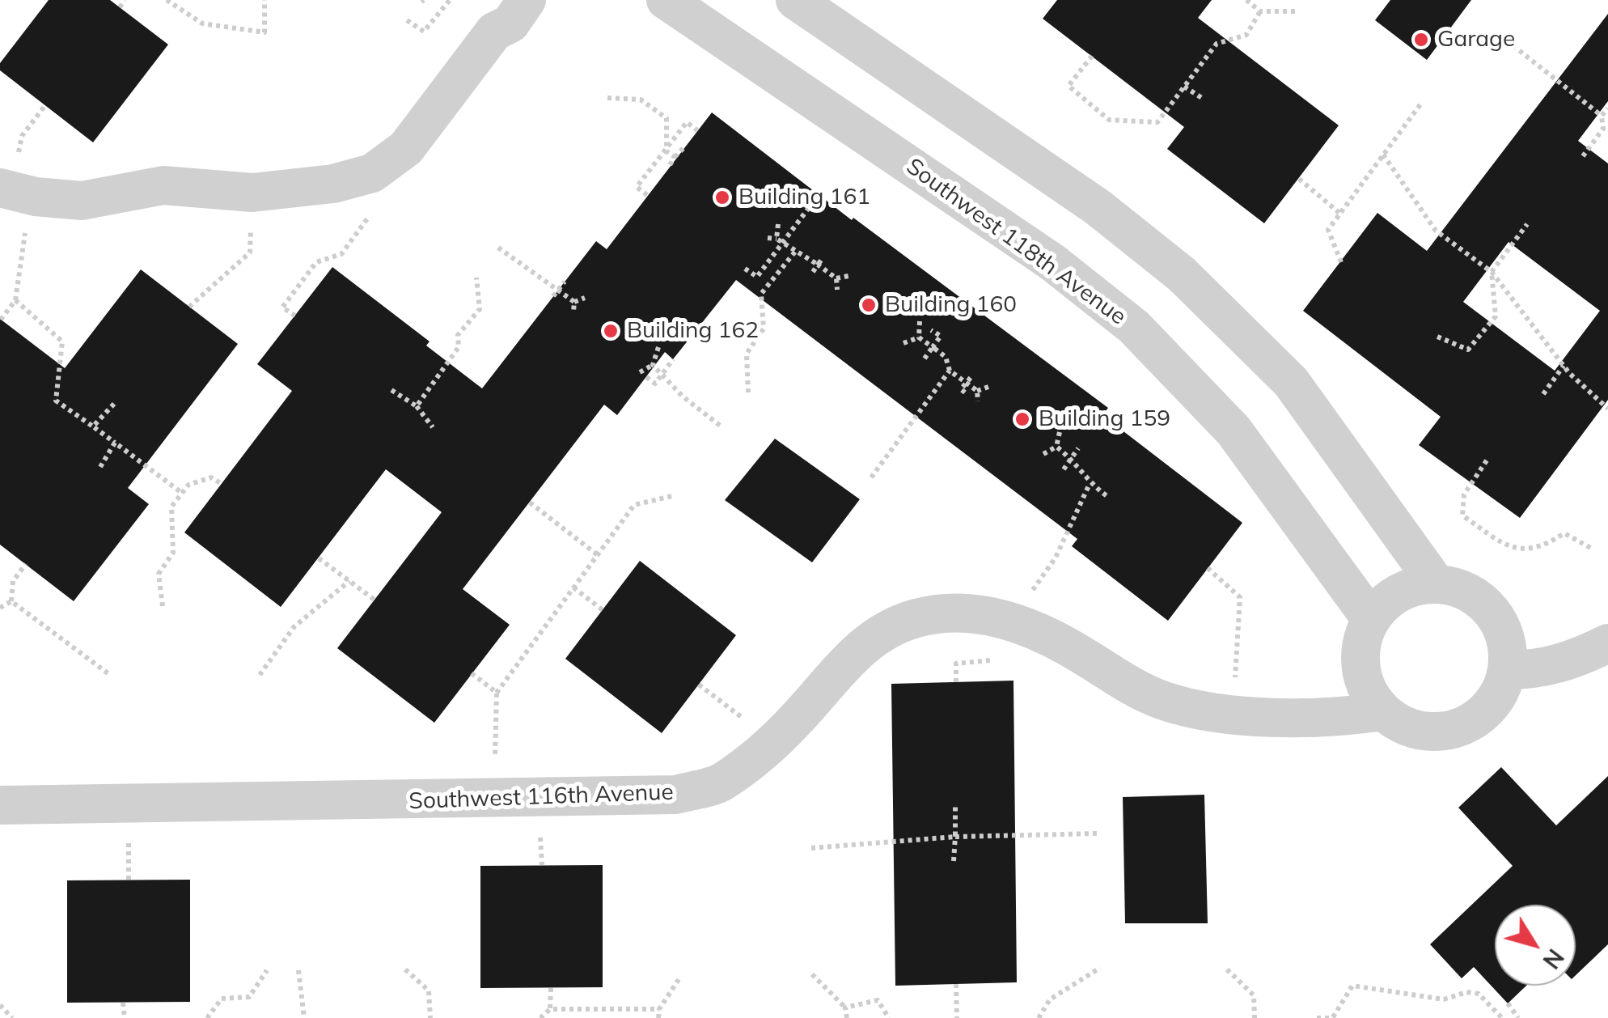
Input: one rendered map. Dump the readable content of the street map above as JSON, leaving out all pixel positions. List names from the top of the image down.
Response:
{
  "streets": {
    "street": ["Southwest 118th Avenue", "Southwest 116th Avenue"]
  },
  "crossings": [
    ["Southwest 118th Avenue", "Southwest 116th Avenue"]
  ],
  "places": [
    "Garage",
    "Building 161",
    "Building 160",
    "Building 162",
    "Building 159"
  ],
  "north": "bottom right"
}
